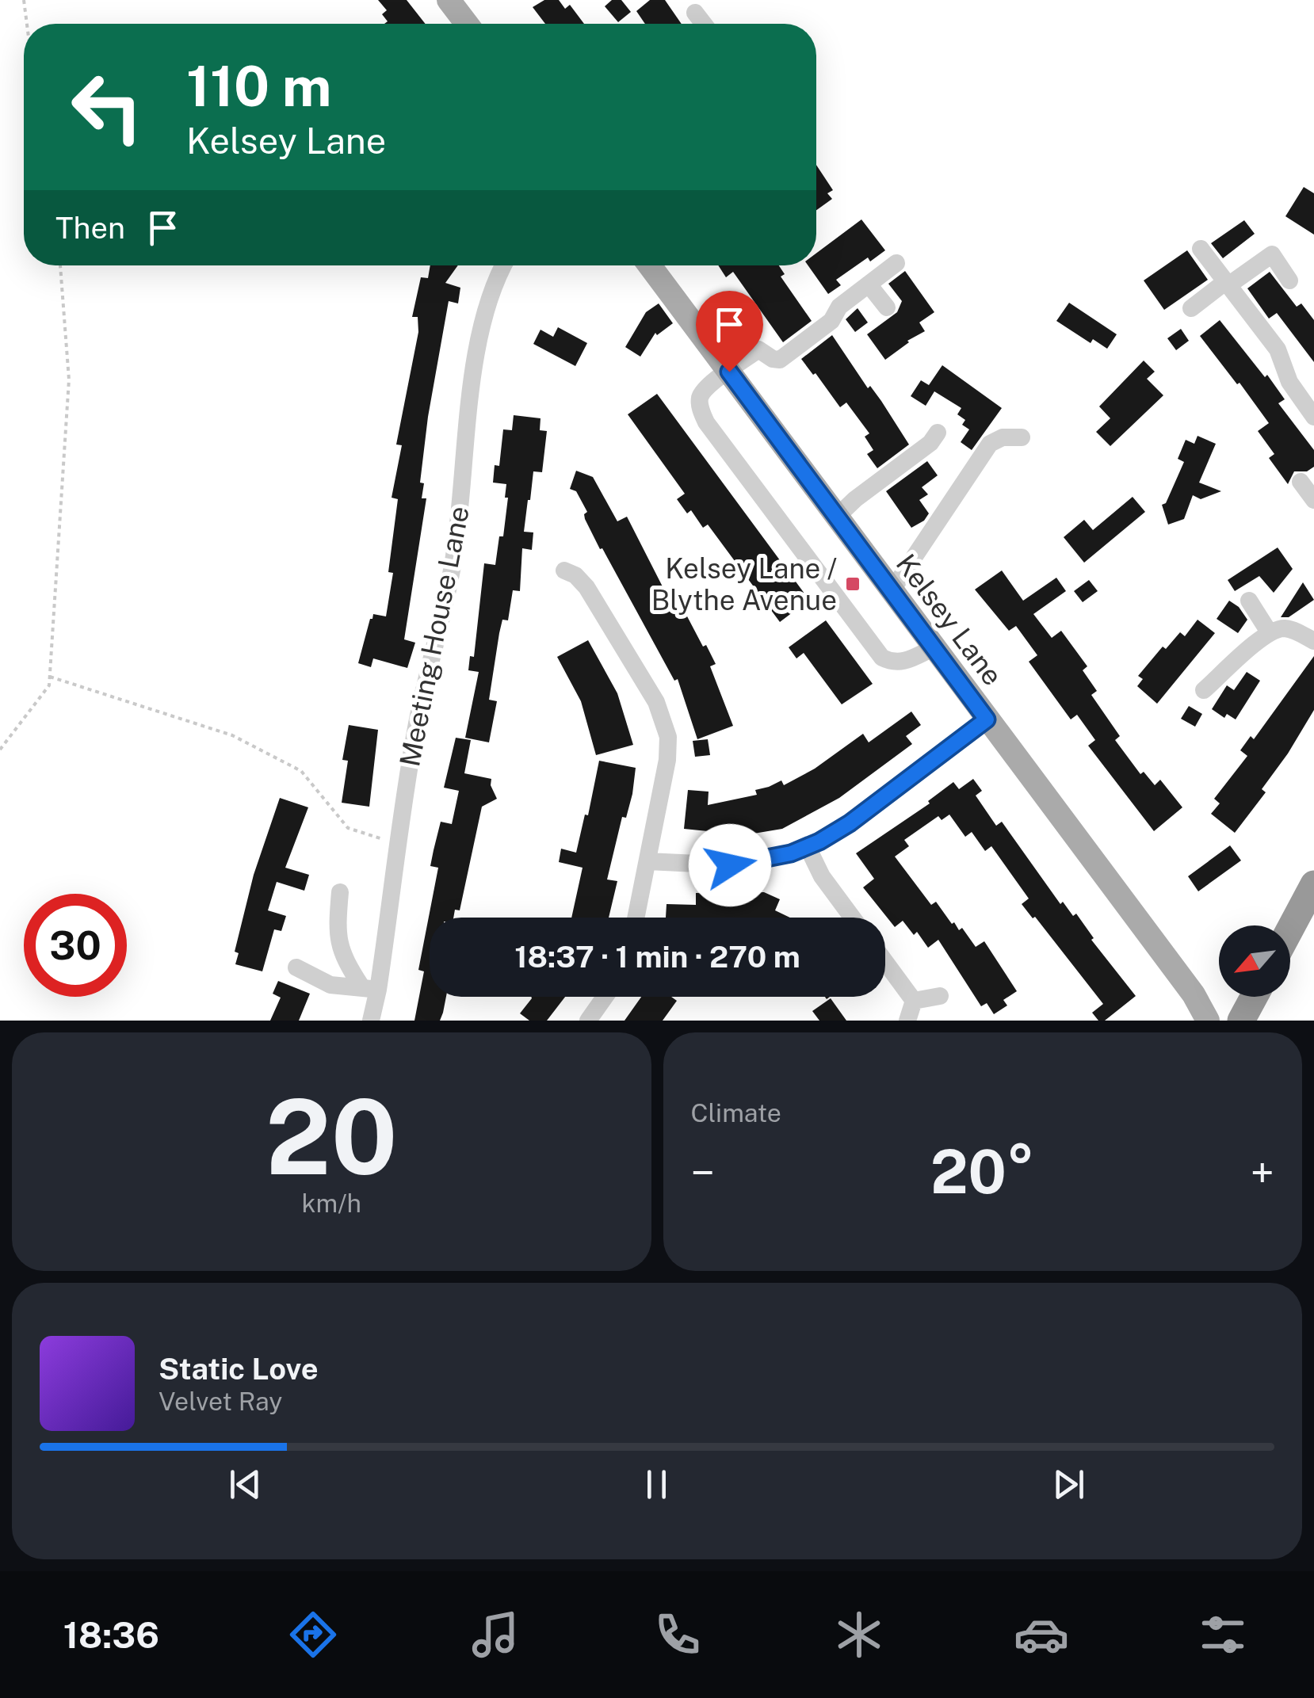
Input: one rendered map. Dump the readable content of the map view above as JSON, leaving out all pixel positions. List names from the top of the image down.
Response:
{
  "streets": {
    "main road": ["Kelsey Lane"],
    "street": ["Meeting House Lane"]
  },
  "places": {
    "transit": ["Kelsey Lane / Blythe Avenue"]
  },
  "north": "bottom left",
  "page": {
    "turn": ["110 m", "Kelsey Lane"],
    "then": "Then",
    "limit": "30",
    "trip": "18:37 · 1 min · 270 m",
    "tile": [
      ["20", "km/h"],
      "Climate"
    ],
    "heat": ["−", "20°", "+"],
    "song": ["Static Love", "Velvet Ray"],
    "tabs": "18:36"
  }
}
